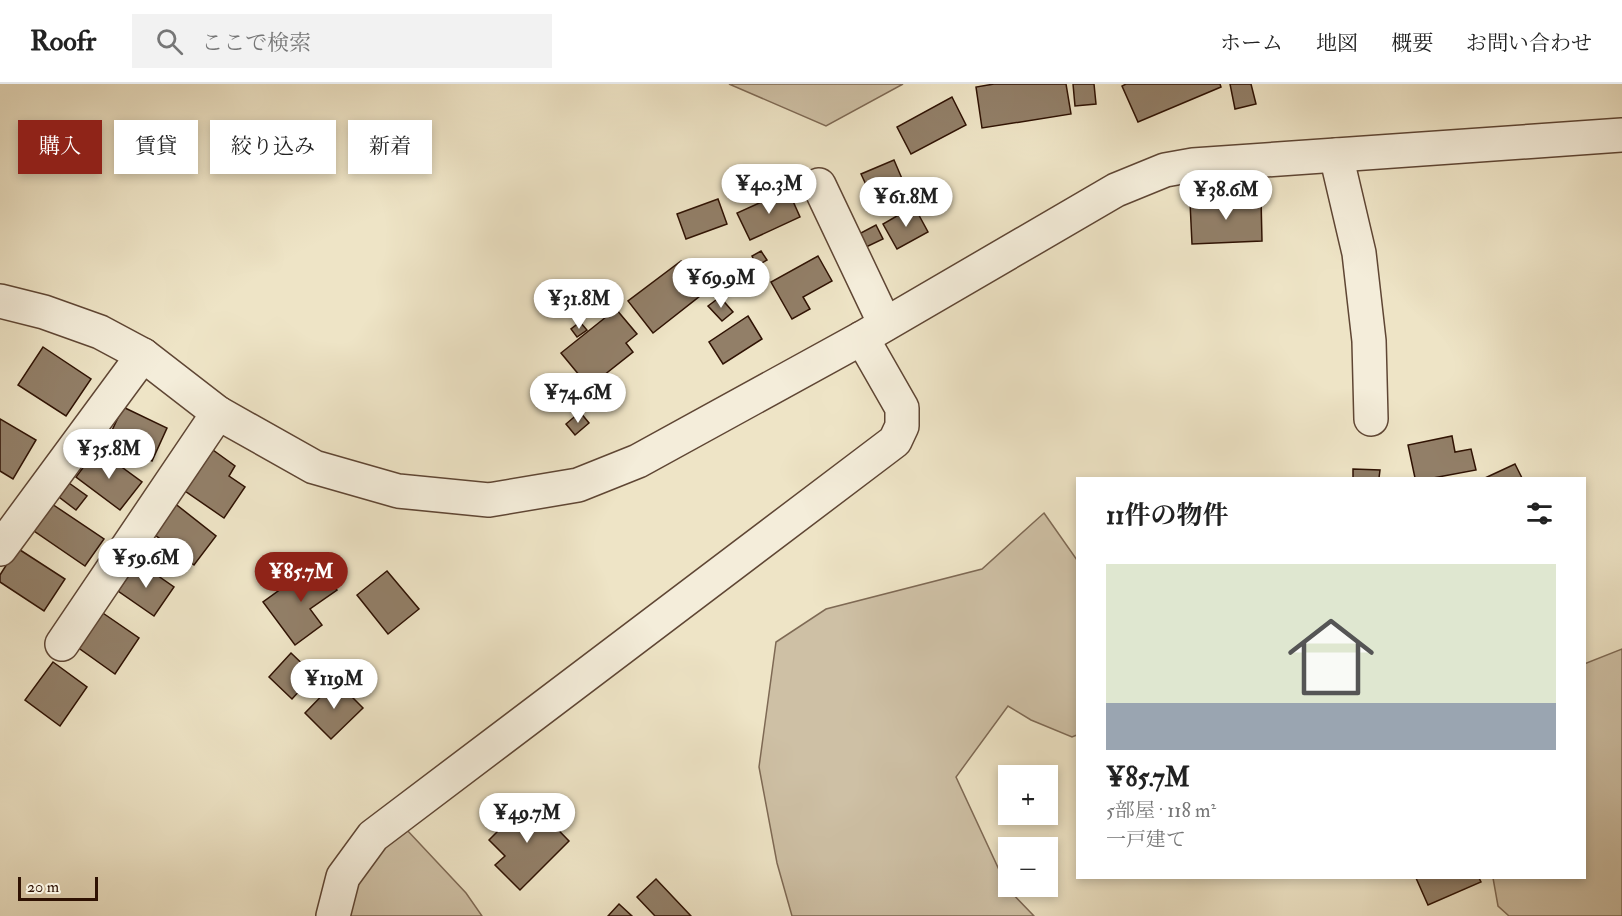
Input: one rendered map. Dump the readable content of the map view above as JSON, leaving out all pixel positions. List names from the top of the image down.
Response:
{
  "scale_bar": "20 m",
  "page": {
    "header": "Roofr",
    "search": "ここで検索",
    "nav": [
      "ホーム",
      "地図",
      "概要",
      "お問い合わせ"
    ],
    "chip": [
      "購入",
      "賃貸",
      "絞り込み",
      "新着"
    ],
    "price": [
      "¥40.3M",
      "¥38.6M",
      "¥61.8M",
      "¥69.9M",
      "¥31.8M",
      "¥74.6M",
      "¥35.8M",
      "¥59.6M",
      "¥85.7M",
      "¥119M",
      "¥49.7M"
    ],
    "heading": "11件の物件",
    "list": [
      {
        "name": "¥85.7M",
        "note": "5部屋 · 118 m² · 一戸建て"
      }
    ],
    "map_buttons": ["+", "−"],
    "scale": "20 m"
  }
}
